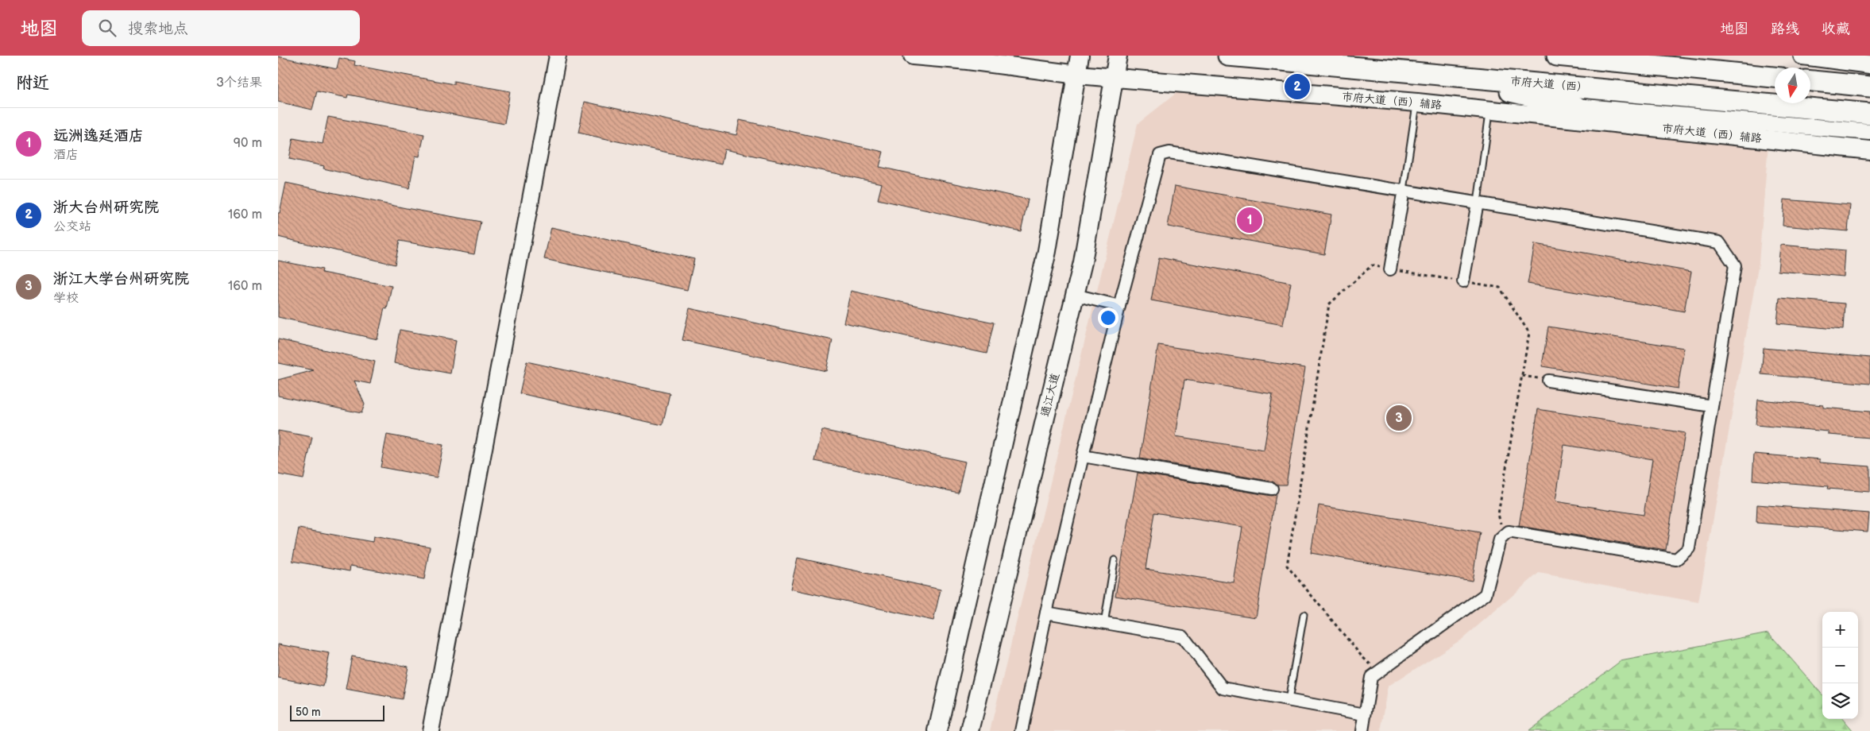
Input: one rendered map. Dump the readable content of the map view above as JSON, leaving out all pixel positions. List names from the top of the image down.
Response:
{
  "streets": {
    "highway": ["市府大道（西）"],
    "main road": ["市府大道（西）辅路", "通江大道"]
  },
  "crossings": [
    ["市府大道（西）辅路", "通江大道"]
  ],
  "scale_bar": "50 m",
  "north": "bottom",
  "page": {
    "header": "地图",
    "search": "搜索地点",
    "nav": ["地图", "路线", "收藏"],
    "heading": ["附近", "3个结果"],
    "pins": ["2", "1", "3"],
    "list": [
      {
        "mark": "1",
        "name": "远洲逸廷酒店",
        "note": "酒店",
        "value": "90 m"
      },
      {
        "mark": "2",
        "name": "浙大台州研究院",
        "note": "公交站",
        "value": "160 m"
      },
      {
        "mark": "3",
        "name": "浙江大学台州研究院",
        "note": "学校",
        "value": "160 m"
      }
    ],
    "map_buttons": ["+", "−"],
    "scale": "50 m"
  }
}
